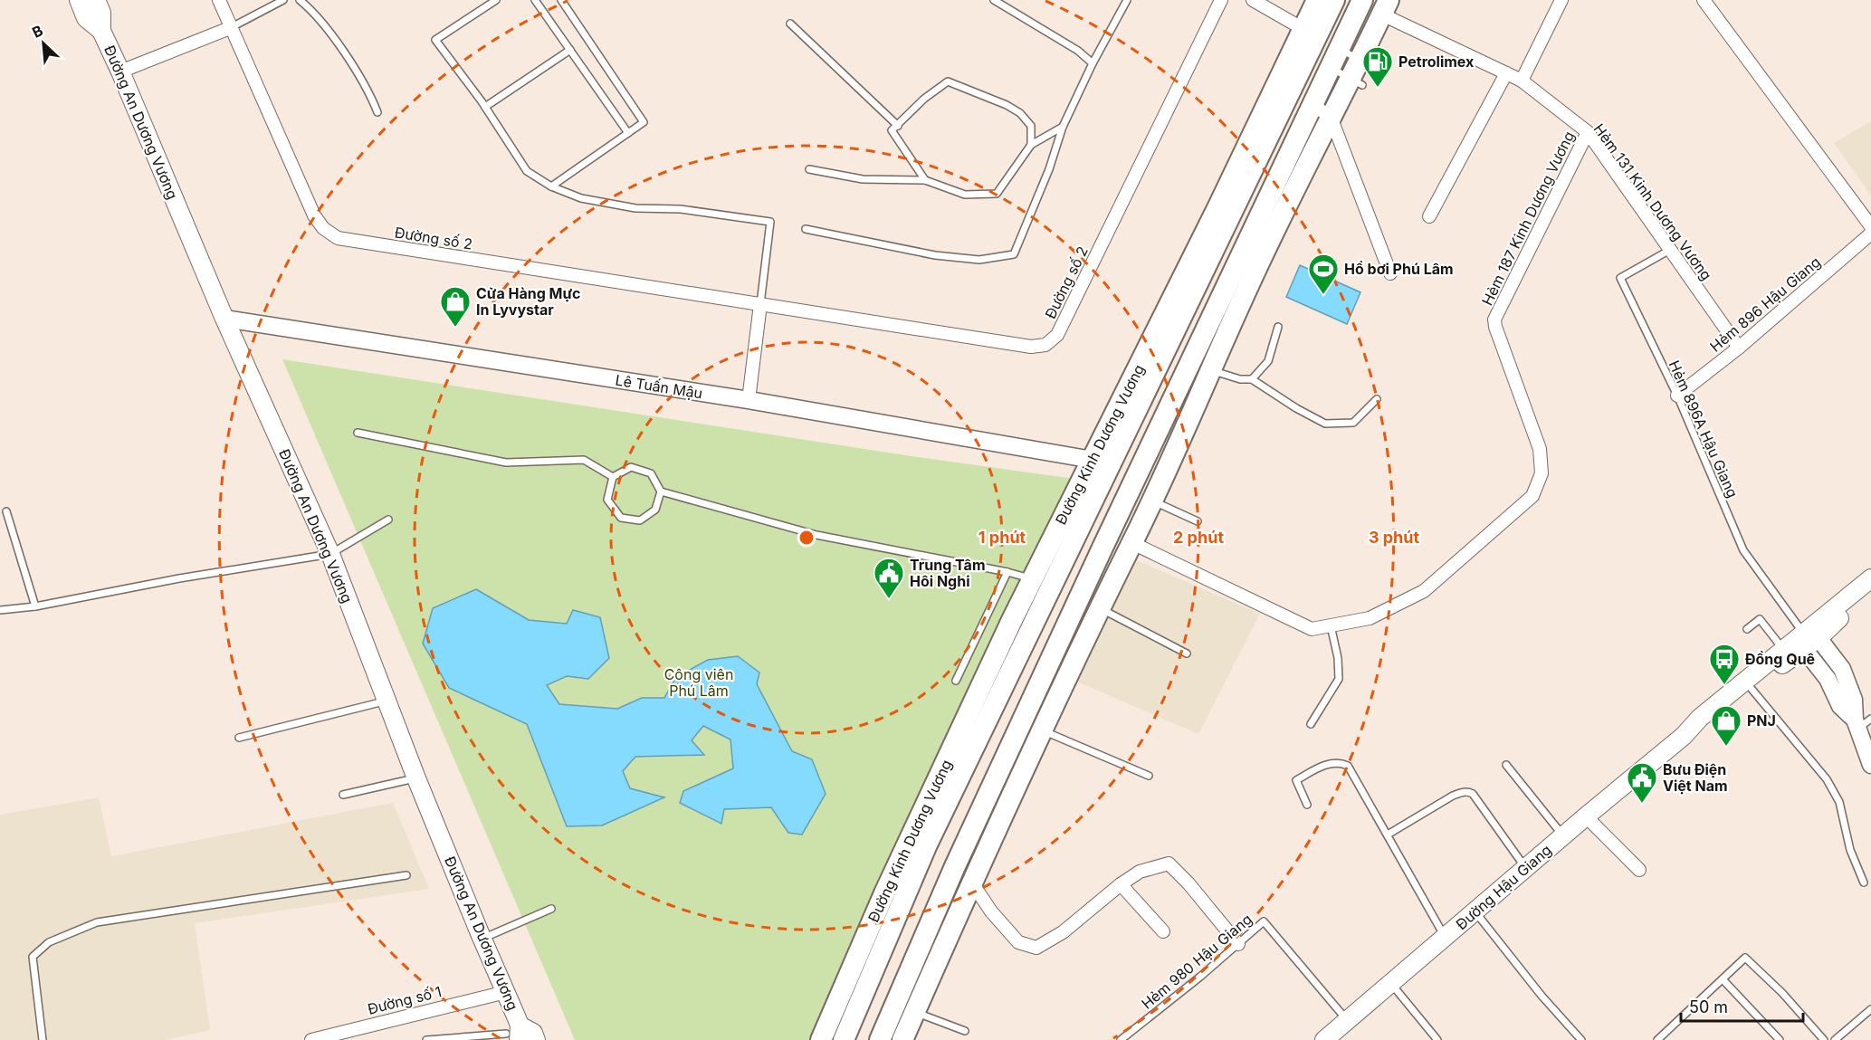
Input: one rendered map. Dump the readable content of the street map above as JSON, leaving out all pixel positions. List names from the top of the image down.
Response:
{
  "streets": {
    "main road": ["Đường An Dương Vương", "Đường Kinh Dương Vương", "Đường Hậu Giang"],
    "street": [
      "Hẻm 131 Kinh Dương Vương",
      "Hẻm 187 Kinh Dương Vương",
      "Đường số 2",
      "Hẻm 896 Hậu Giang",
      "Lê Tuấn Mậu",
      "Đường số 1"
    ],
    "lane": ["Hẻm 896A Hậu Giang", "Hẻm 980 Hậu Giang"]
  },
  "crossings": [
    ["Đường An Dương Vương", "Lê Tuấn Mậu"],
    ["Đường An Dương Vương", "Đường số 1"],
    ["Hẻm 131 Kinh Dương Vương", "Hẻm 187 Kinh Dương Vương"],
    ["Hẻm 131 Kinh Dương Vương", "Hẻm 896 Hậu Giang"],
    ["Hẻm 131 Kinh Dương Vương", "Hẻm 896A Hậu Giang"],
    ["Hẻm 896 Hậu Giang", "Hẻm 896A Hậu Giang"],
    ["Lê Tuấn Mậu", "Đường Kinh Dương Vương"],
    ["Hẻm 896A Hậu Giang", "Đường Hậu Giang"],
    ["Đường Hậu Giang", "Hẻm 980 Hậu Giang"]
  ],
  "parks": ["Công viên Phú Lâm"],
  "places": {
    "fuel station": ["Petrolimex"],
    "sports": ["Hồ bơi Phú Lâm"],
    "shop": ["Cửa Hàng Mực In Lyvystar", "PNJ"],
    "public building": ["Trung Tâm Hôi Nghi", "Bưu Điện Việt Nam"],
    "bus stop": ["Đồng Quê"]
  },
  "scale_bar": "50 m",
  "north": "top left",
  "rings": ["1 phút", "2 phút", "3 phút"]
}
